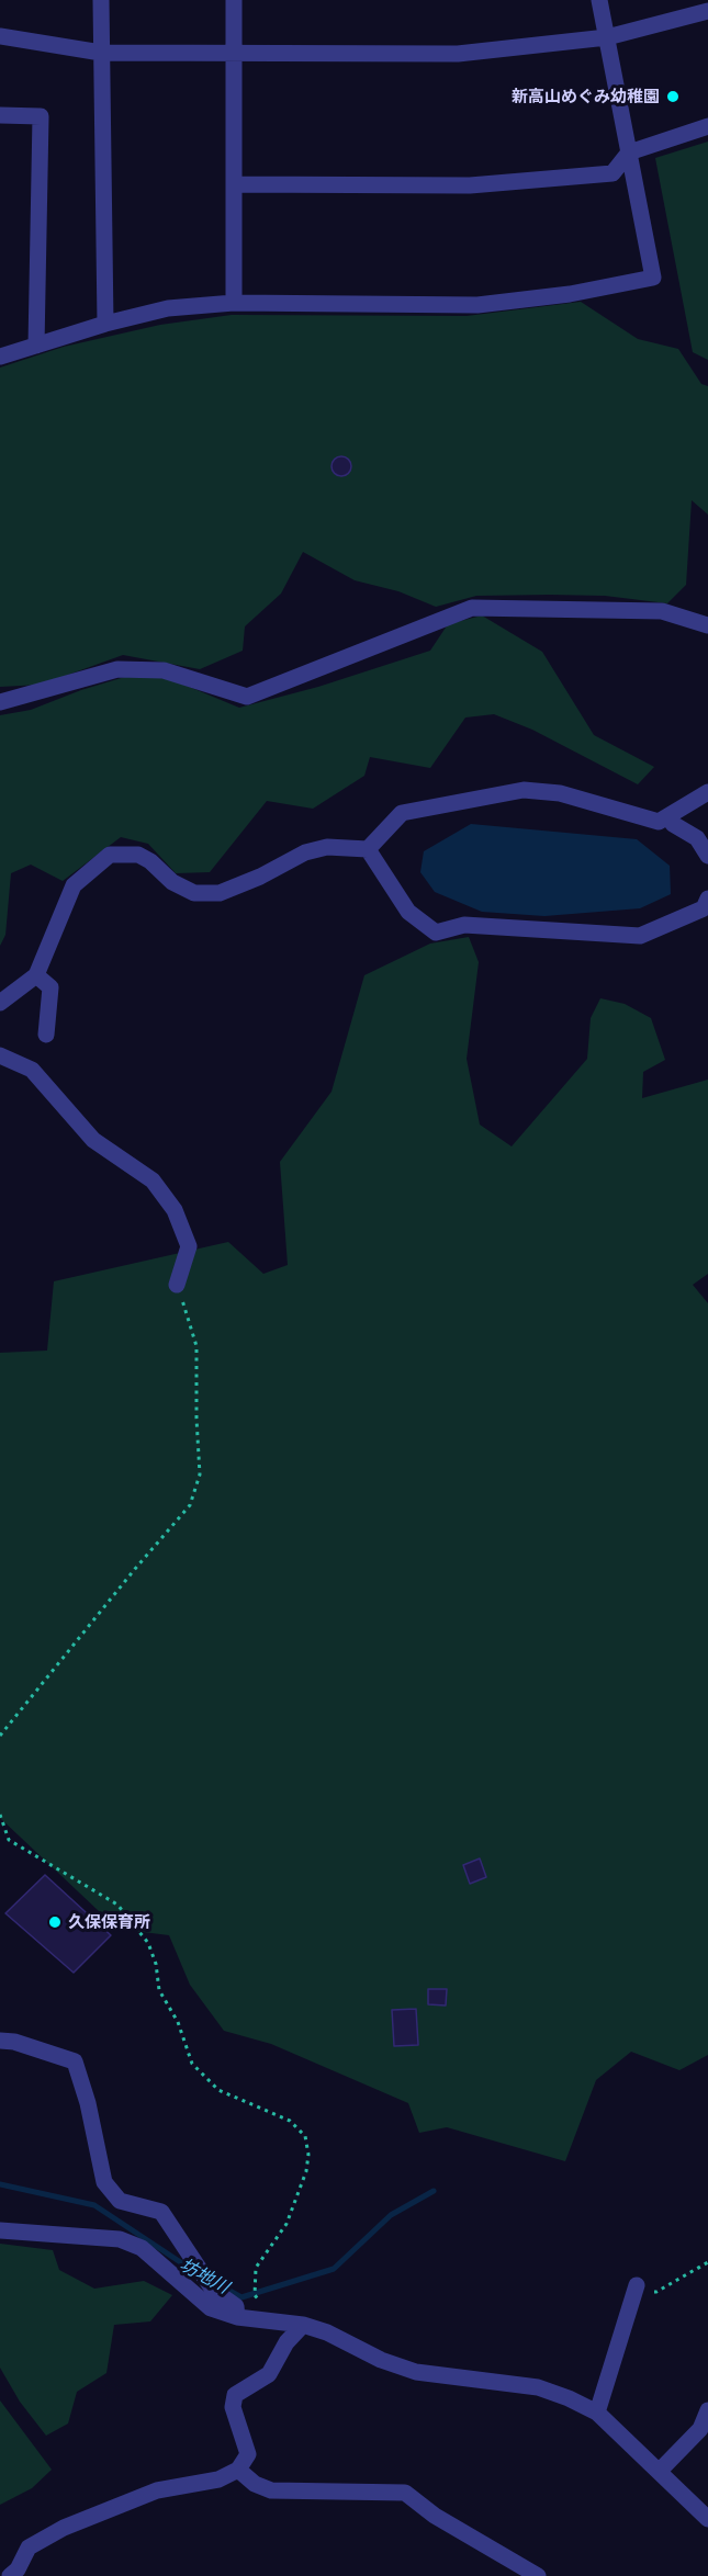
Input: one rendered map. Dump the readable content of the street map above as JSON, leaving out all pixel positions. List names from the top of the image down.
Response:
{
  "water": ["坊地川"],
  "places": ["新高山めぐみ幼稚園", "久保保育所"]
}
